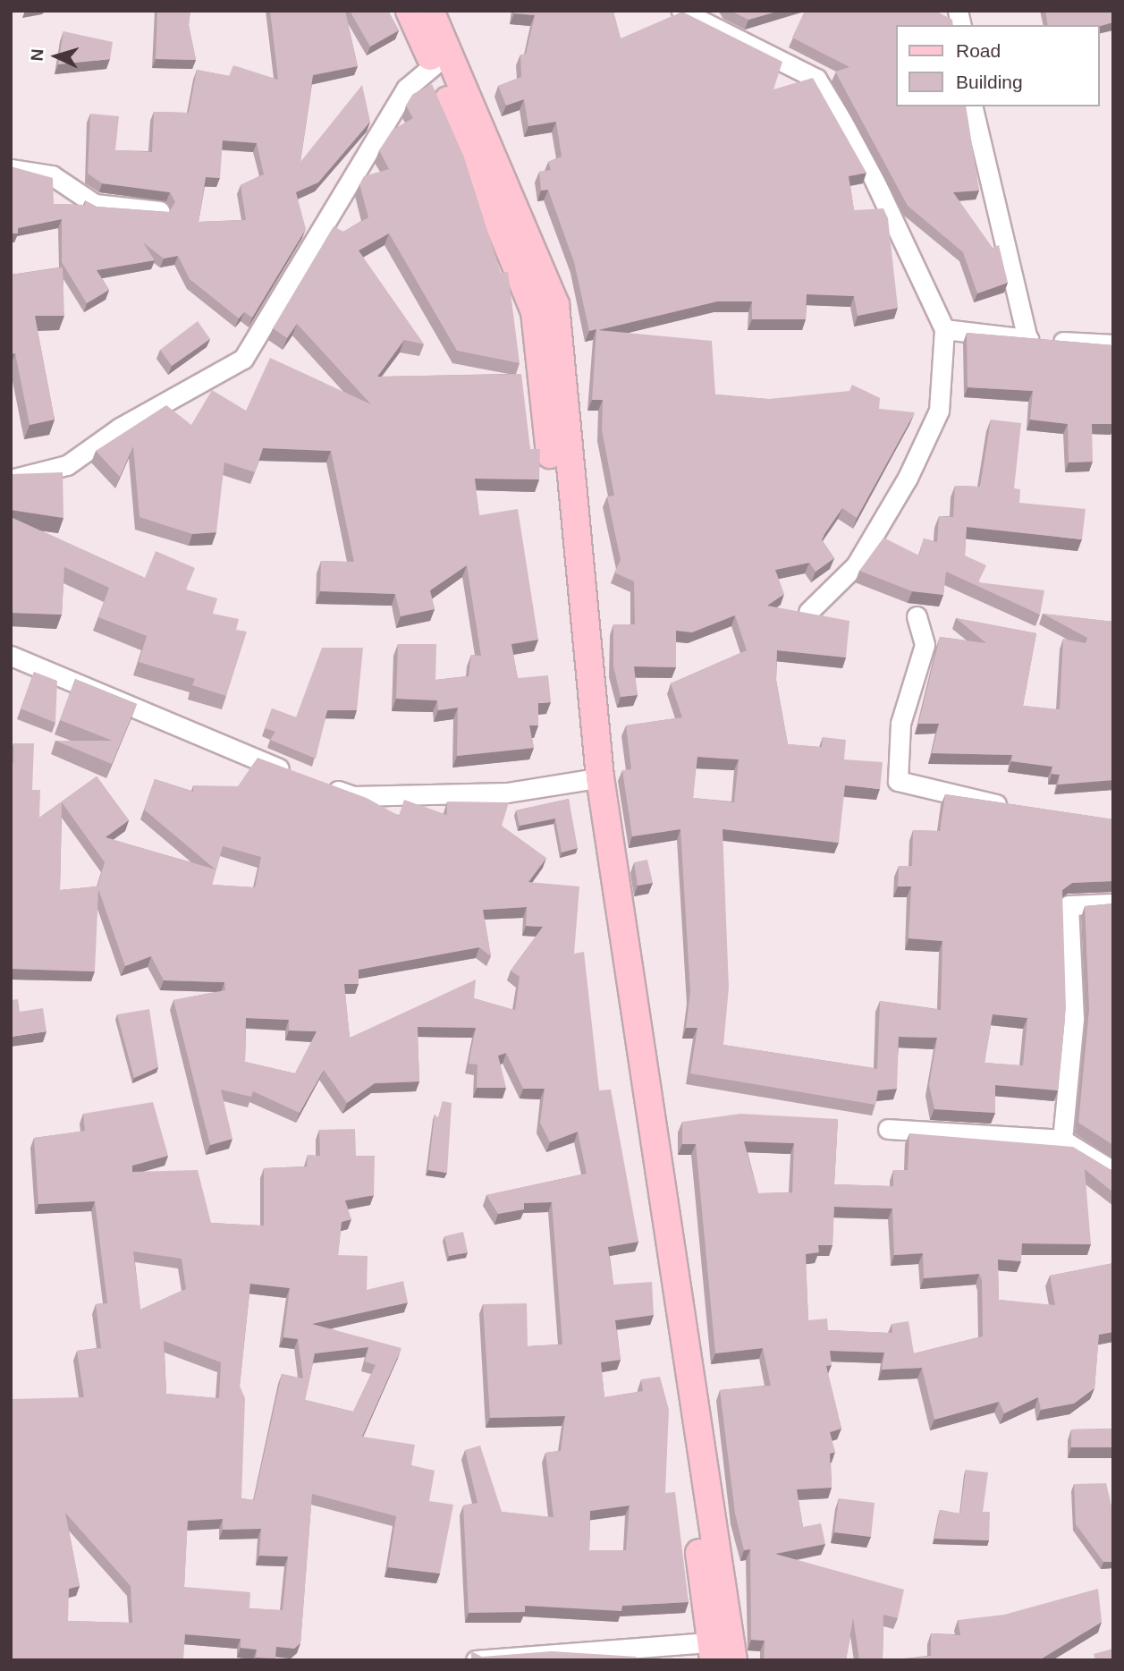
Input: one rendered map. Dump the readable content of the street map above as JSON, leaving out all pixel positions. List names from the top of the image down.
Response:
{
  "legend": ["Road", "Building"],
  "north": "left"
}
